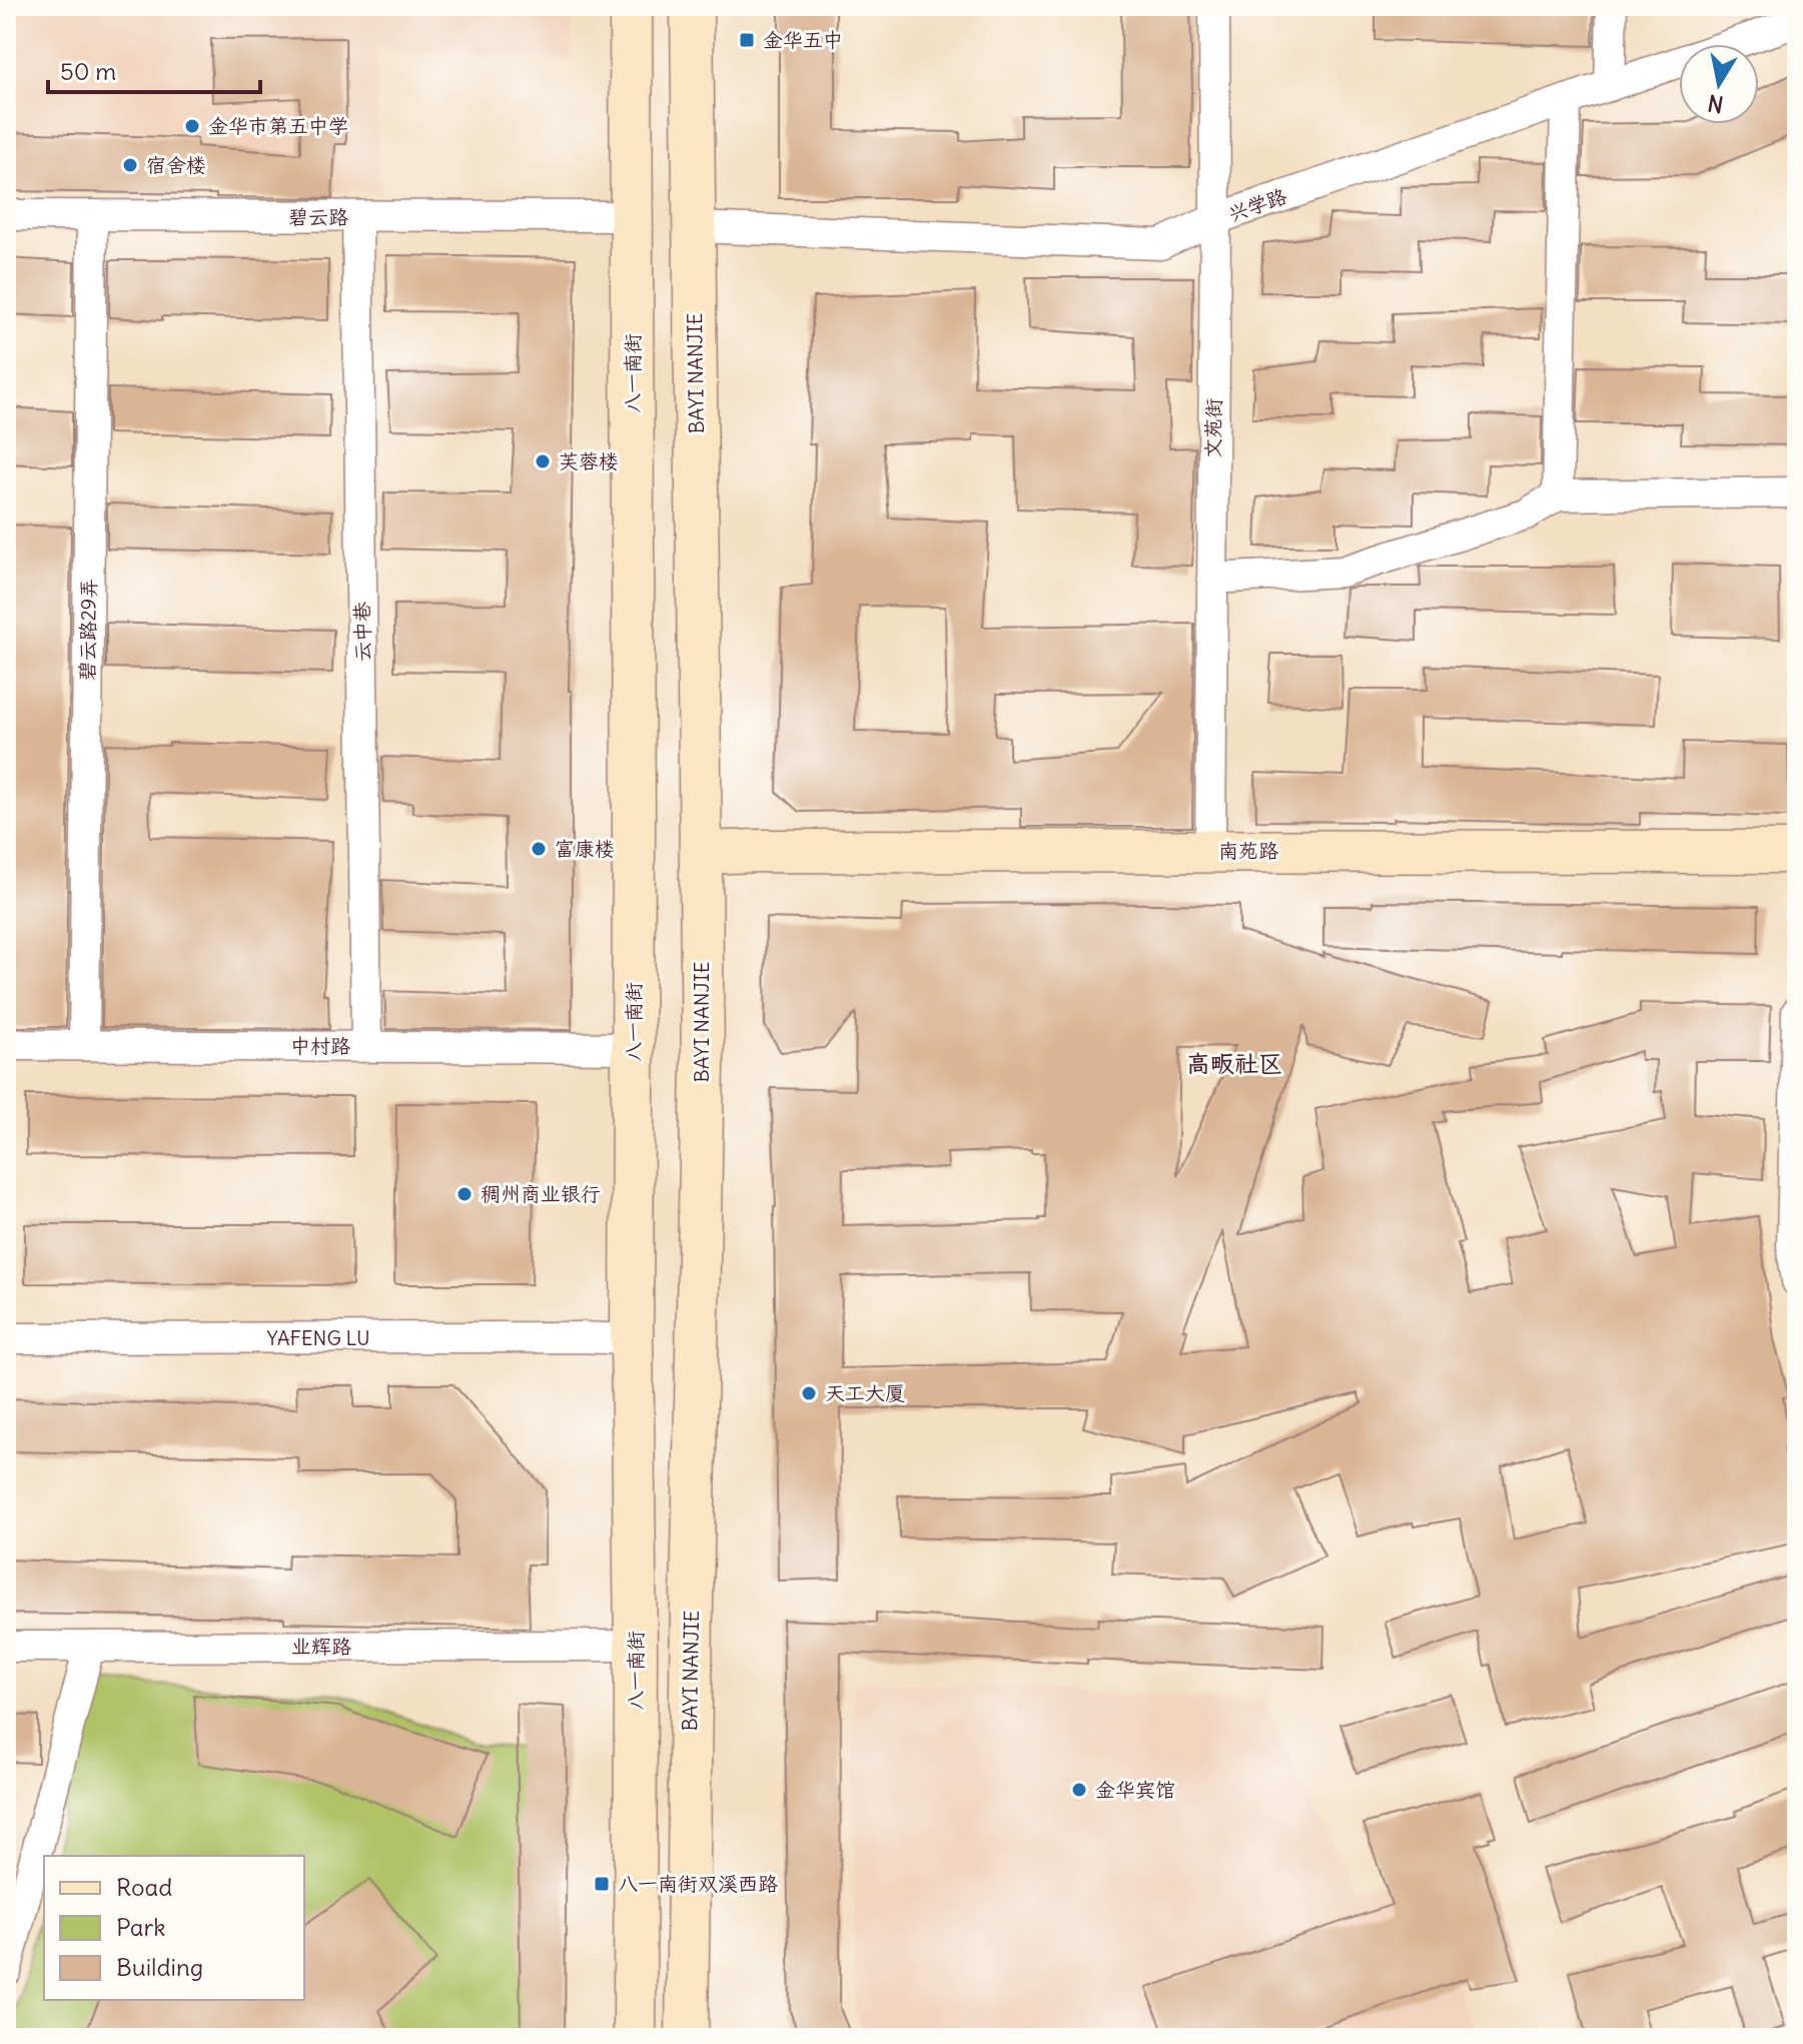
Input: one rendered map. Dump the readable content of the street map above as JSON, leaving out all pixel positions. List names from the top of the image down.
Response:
{
  "streets": {
    "main road": ["八一南街", "BAYI NANJIE", "南苑路"],
    "street": [
      "兴学路",
      "碧云路",
      "文苑街",
      "碧云路29弄",
      "云中巷",
      "中村路",
      "YAFENG LU",
      "业辉路"
    ]
  },
  "crossings": [
    ["兴学路", "BAYI NANJIE"],
    ["兴学路", "文苑街"],
    ["碧云路", "八一南街"],
    ["碧云路", "碧云路29弄"],
    ["碧云路", "云中巷"],
    ["八一南街", "中村路"],
    ["八一南街", "YAFENG LU"],
    ["八一南街", "业辉路"],
    ["BAYI NANJIE", "南苑路"],
    ["文苑街", "南苑路"],
    ["碧云路29弄", "中村路"],
    ["云中巷", "中村路"]
  ],
  "districts": ["高畈社区"],
  "places": {
    "transit": ["金华五中", "八一南街双溪西路"],
    "other": [
      "金华市第五中学",
      "宿舍楼",
      "芙蓉楼",
      "富康楼",
      "稠州商业银行",
      "天工大厦",
      "金华宾馆"
    ]
  },
  "legend": ["Road", "Park", "Building"],
  "scale_bar": "50 m",
  "north": "bottom"
}
